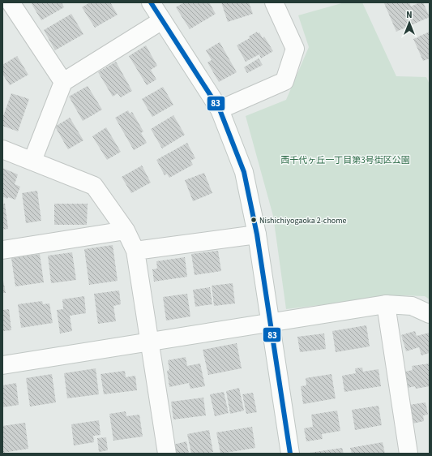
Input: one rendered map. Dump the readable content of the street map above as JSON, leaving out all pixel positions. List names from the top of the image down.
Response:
{
  "parks": ["西千代ヶ丘一丁目第3号街区公園"],
  "places": ["Nishichiyogaoka 2-chome"],
  "lines": ["transit line 83"],
  "north": "top"
}
